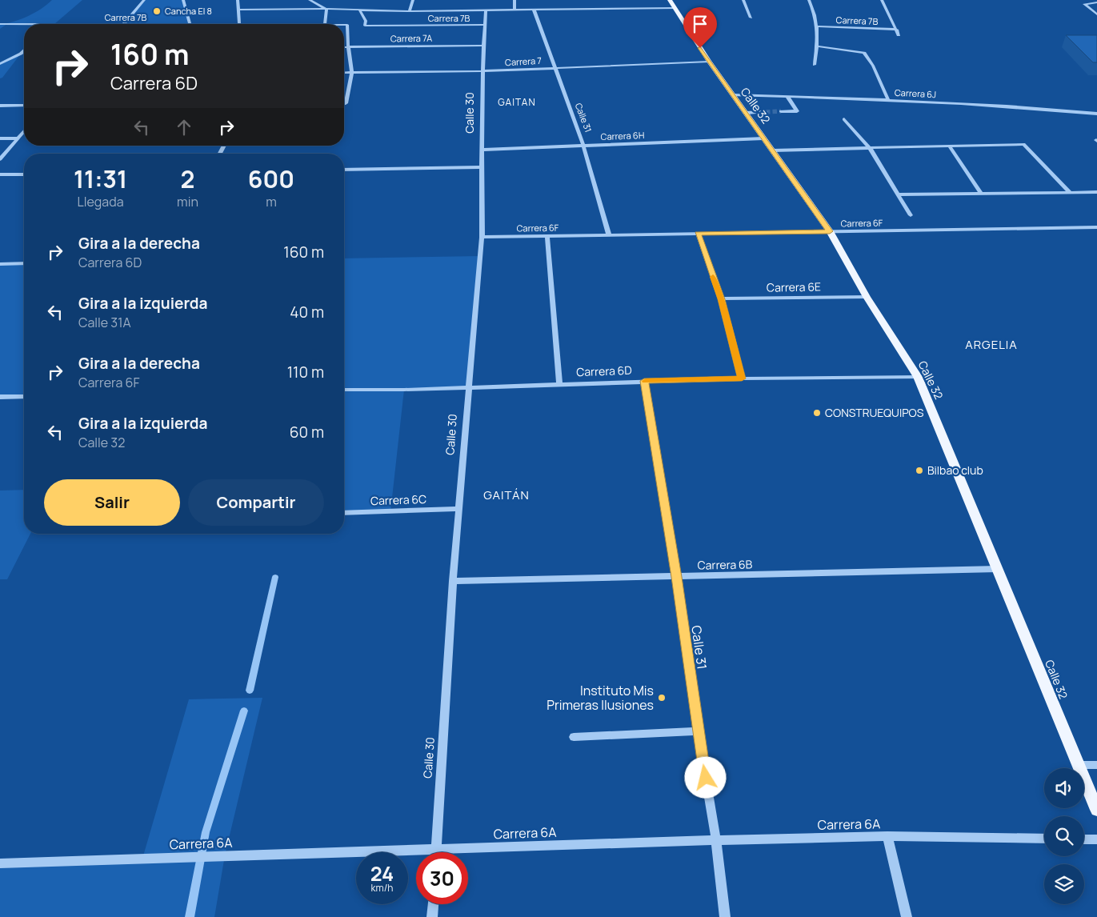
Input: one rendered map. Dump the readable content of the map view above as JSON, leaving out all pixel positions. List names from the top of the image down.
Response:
{
  "streets": {
    "main road": ["Calle 32"],
    "street": [
      "Carrera 7B",
      "Carrera 7A",
      "Carrera 7",
      "Carrera 6J",
      "Calle 30",
      "Calle 31",
      "Carrera 6H",
      "Carrera 6F",
      "Carrera 6E",
      "Carrera 6D",
      "Carrera 6C",
      "Carrera 6B",
      "Carrera 6A"
    ]
  },
  "crossings": [
    ["Carrera 7B", "Carrera 7A"],
    ["Carrera 7B", "Calle 30"],
    ["Carrera 7A", "Calle 30"],
    ["Carrera 7", "Calle 32"],
    ["Carrera 7", "Calle 30"],
    ["Carrera 7", "Calle 31"],
    ["Carrera 6J", "Calle 32"],
    ["Calle 32", "Carrera 6H"],
    ["Calle 32", "Carrera 6F"],
    ["Calle 32", "Carrera 6E"],
    ["Calle 32", "Carrera 6D"],
    ["Calle 32", "Carrera 6B"],
    ["Calle 30", "Carrera 6H"],
    ["Calle 30", "Carrera 6F"],
    ["Calle 30", "Carrera 6D"],
    ["Calle 30", "Carrera 6C"],
    ["Calle 30", "Carrera 6B"],
    ["Calle 30", "Carrera 6A"],
    ["Calle 31", "Carrera 6H"],
    ["Calle 31", "Carrera 6F"],
    ["Calle 31", "Carrera 6D"],
    ["Calle 31", "Carrera 6B"],
    ["Calle 31", "Carrera 6A"]
  ],
  "districts": ["GAITAN", "ARGELIA", "GAITÁN"],
  "places": [
    "Cancha El 8",
    "CONSTRUEQUIPOS",
    "Bilbao club",
    "Instituto Mis Primeras Ilusiones"
  ],
  "page": {
    "turn": ["160 m", "Carrera 6D"],
    "eta": [
      "11:31",
      "Llegada",
      "2",
      "min",
      "600",
      "m"
    ],
    "list": [
      {
        "name": "Gira a la derecha",
        "note": "Carrera 6D",
        "value": "160 m"
      },
      {
        "name": "Gira a la izquierda",
        "note": "Calle 31A",
        "value": "40 m"
      },
      {
        "name": "Gira a la derecha",
        "note": "Carrera 6F",
        "value": "110 m"
      },
      {
        "name": "Gira a la izquierda",
        "note": "Calle 32",
        "value": "60 m"
      }
    ],
    "buttons": ["Salir", "Compartir"],
    "speed": "24 km/h",
    "limit": "30"
  }
}
